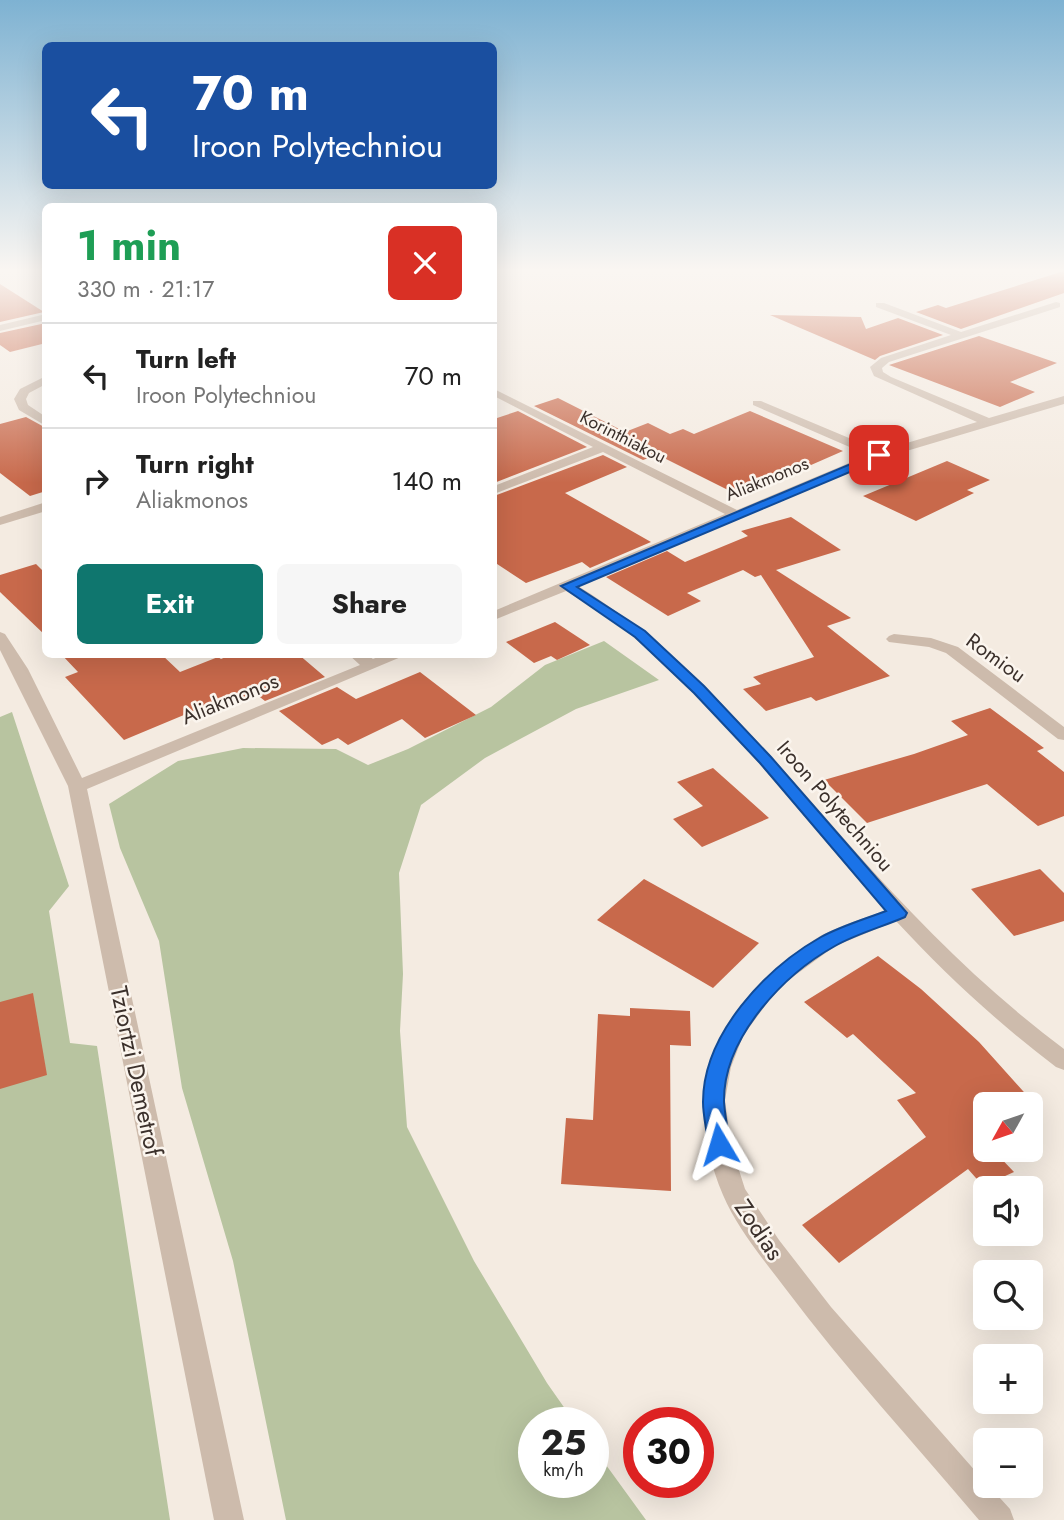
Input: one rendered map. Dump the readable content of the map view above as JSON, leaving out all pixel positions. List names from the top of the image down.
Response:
{
  "streets": {
    "street": [
      "Korinthiakou",
      "Aliakmonos",
      "Romiou",
      "Iroon Polytechniou",
      "Tziortzi Demetrof",
      "Zodias"
    ]
  },
  "crossings": [
    ["Korinthiakou", "Aliakmonos"],
    ["Aliakmonos", "Iroon Polytechniou"],
    ["Aliakmonos", "Tziortzi Demetrof"],
    ["Iroon Polytechniou", "Zodias"]
  ],
  "north": "bottom left",
  "page": {
    "turn": ["70 m", "Iroon Polytechniou"],
    "heading": ["1 min", "330 m · 21:17"],
    "list": [
      {
        "name": "Turn left",
        "note": "Iroon Polytechniou",
        "value": "70 m"
      },
      {
        "name": "Turn right",
        "note": "Aliakmonos",
        "value": "140 m"
      }
    ],
    "buttons": ["Exit", "Share"],
    "map_buttons": ["+", "−"],
    "speed": "25 km/h",
    "limit": "30"
  }
}
